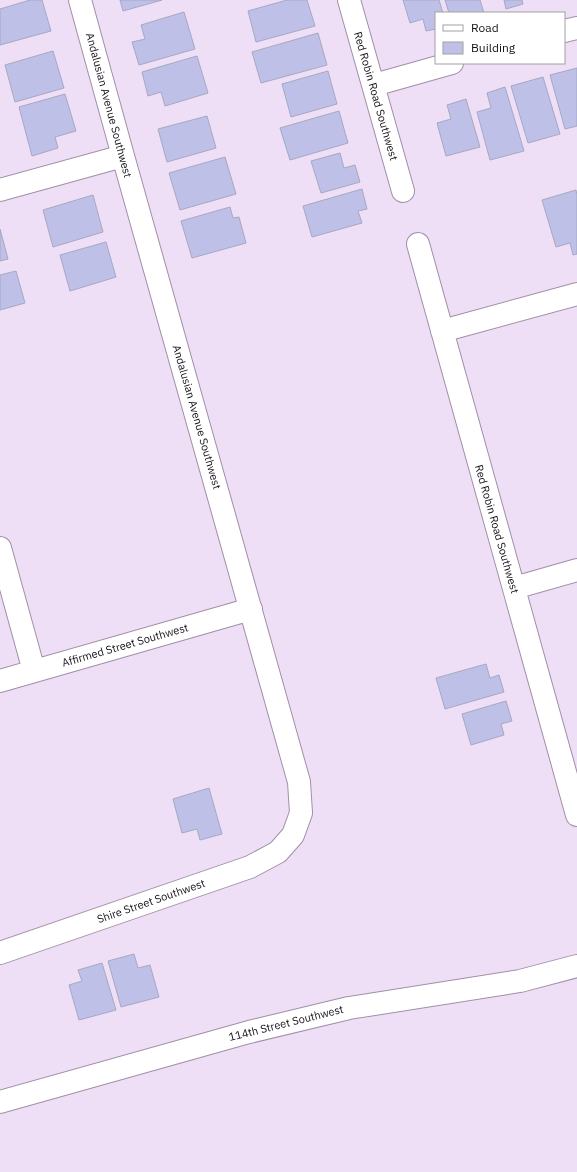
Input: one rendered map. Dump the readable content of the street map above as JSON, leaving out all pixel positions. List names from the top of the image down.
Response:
{
  "streets": {
    "street": [
      "Red Robin Road Southwest",
      "Andalusian Avenue Southwest",
      "Affirmed Street Southwest",
      "Shire Street Southwest",
      "114th Street Southwest"
    ]
  },
  "crossings": [
    ["Andalusian Avenue Southwest", "Affirmed Street Southwest"],
    ["Andalusian Avenue Southwest", "Shire Street Southwest"]
  ],
  "legend": ["Road", "Building"]
}
